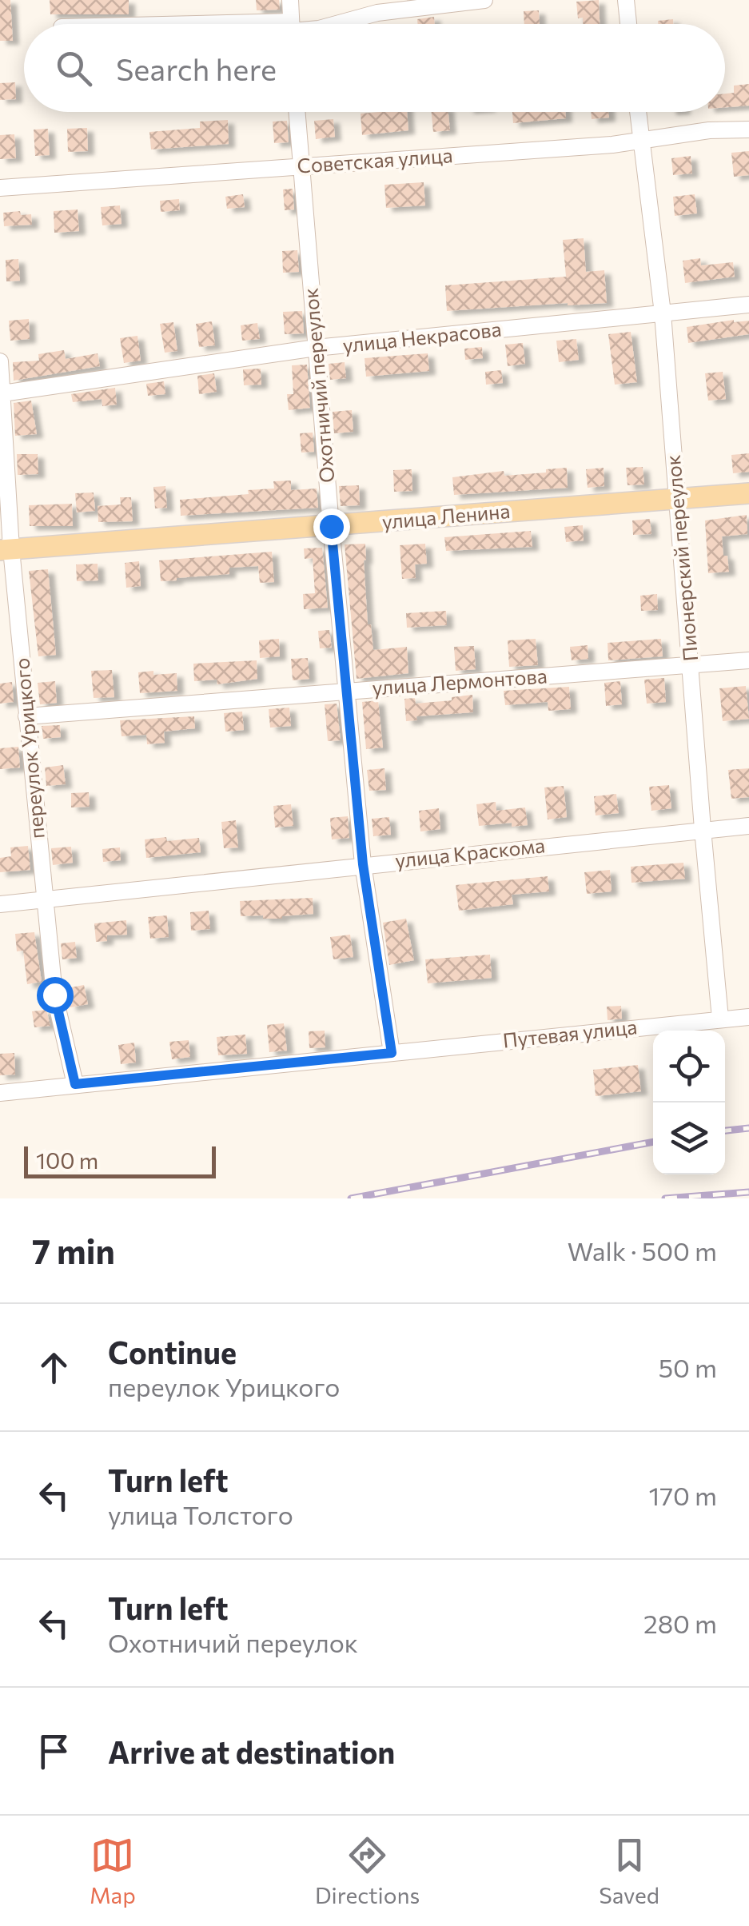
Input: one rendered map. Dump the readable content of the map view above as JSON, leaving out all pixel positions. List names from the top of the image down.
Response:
{
  "streets": {
    "main road": ["улица Ленина"],
    "street": [
      "Советская улица",
      "улица Некрасова",
      "Охотничий переулок",
      "Пионерский переулок",
      "улица Лермонтова",
      "переулок Урицкого",
      "улица Краскома",
      "Путевая улица"
    ]
  },
  "crossings": [
    ["Советская улица", "Охотничий переулок"],
    ["Советская улица", "Пионерский переулок"],
    ["улица Некрасова", "Охотничий переулок"],
    ["улица Некрасова", "Пионерский переулок"],
    ["улица Некрасова", "переулок Урицкого"],
    ["Охотничий переулок", "улица Ленина"],
    ["Охотничий переулок", "улица Лермонтова"],
    ["Охотничий переулок", "улица Краскома"],
    ["Охотничий переулок", "Путевая улица"],
    ["улица Ленина", "Пионерский переулок"],
    ["улица Ленина", "переулок Урицкого"],
    ["Пионерский переулок", "улица Лермонтова"],
    ["Пионерский переулок", "улица Краскома"],
    ["Пионерский переулок", "Путевая улица"],
    ["улица Лермонтова", "переулок Урицкого"],
    ["переулок Урицкого", "улица Краскома"],
    ["переулок Урицкого", "Путевая улица"]
  ],
  "scale_bar": "100 m",
  "page": {
    "search": "Search here",
    "scale": "100 m",
    "heading": ["7 min", "Walk · 500 m"],
    "list": [
      ["Continue", "переулок Урицкого", "50 m"],
      ["Turn left", "улица Толстого", "170 m"],
      ["Turn left", "Охотничий переулок", "280 m"],
      "Arrive at destination"
    ],
    "nav": ["Map", "Directions", "Saved"]
  }
}
